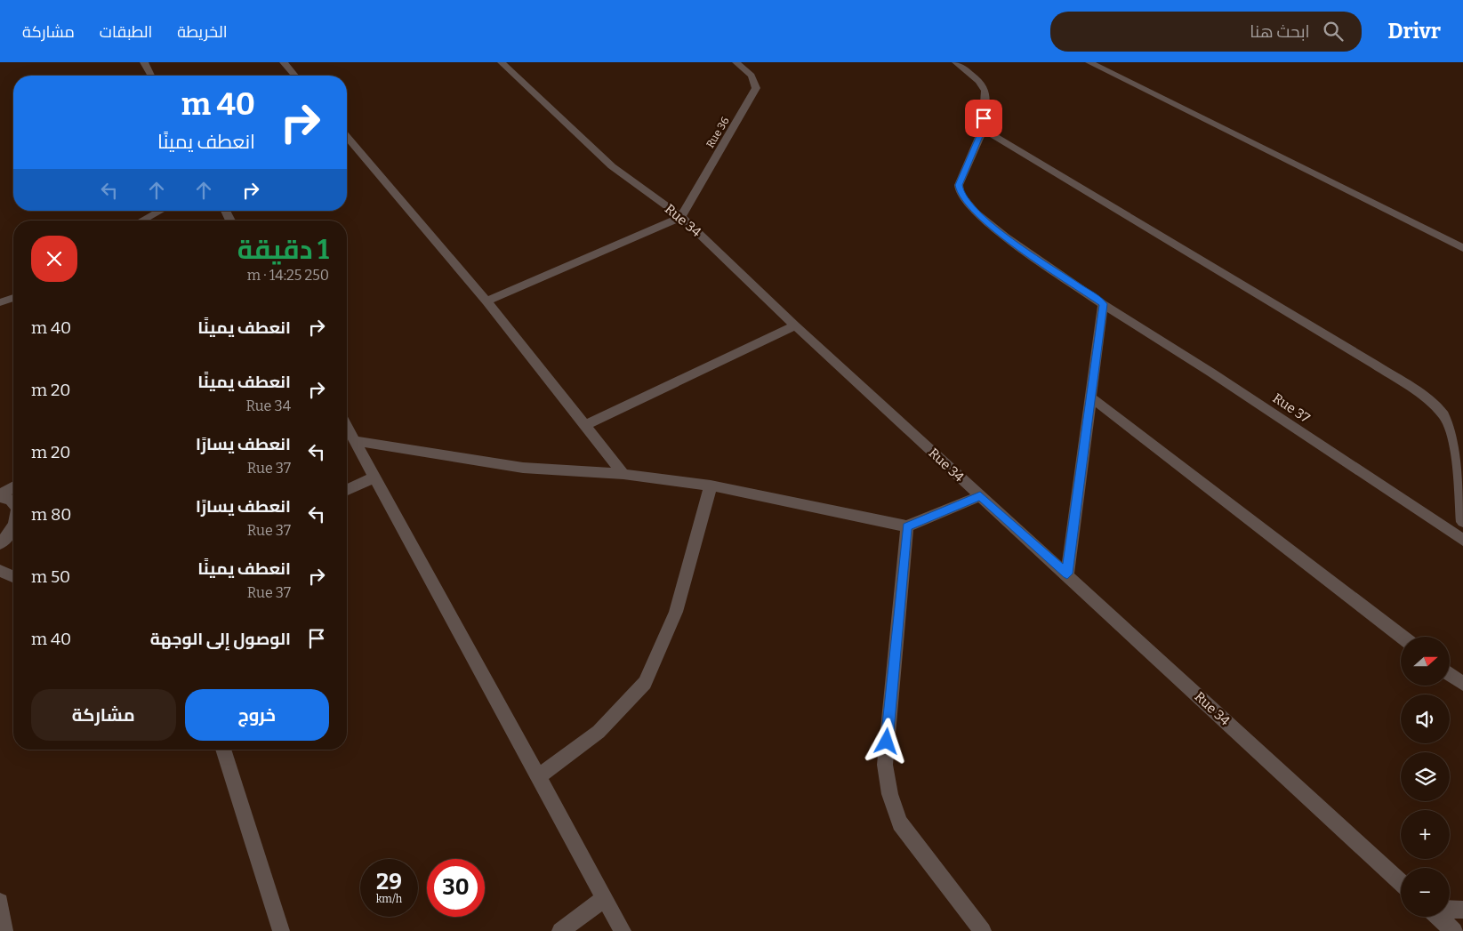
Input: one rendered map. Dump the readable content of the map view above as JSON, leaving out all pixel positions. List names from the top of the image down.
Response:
{
  "streets": {
    "street": ["Rue 36", "Rue 34", "Rue 37"]
  },
  "crossings": [
    ["Rue 36", "Rue 34"]
  ],
  "north": "right",
  "page": {
    "header": "Drivr",
    "search": "ابحث هنا",
    "nav": ["الخريطة", "الطبقات", "مشاركة"],
    "turn": ["40 m", "انعطف يمينًا"],
    "heading": ["1 دقيقة", "250 m · 14:25"],
    "list": [
      {
        "name": "انعطف يمينًا",
        "value": "40 m"
      },
      {
        "name": "انعطف يمينًا",
        "note": "Rue 34",
        "value": "20 m"
      },
      {
        "name": "انعطف يسارًا",
        "note": "Rue 37",
        "value": "20 m"
      },
      {
        "name": "انعطف يسارًا",
        "note": "Rue 37",
        "value": "80 m"
      },
      {
        "name": "انعطف يمينًا",
        "note": "Rue 37",
        "value": "50 m"
      },
      {
        "name": "الوصول إلى الوجهة",
        "value": "40 m"
      }
    ],
    "map_buttons": ["+", "−"],
    "buttons": ["خروج", "مشاركة"],
    "speed": "29 km/h",
    "limit": "30"
  }
}
